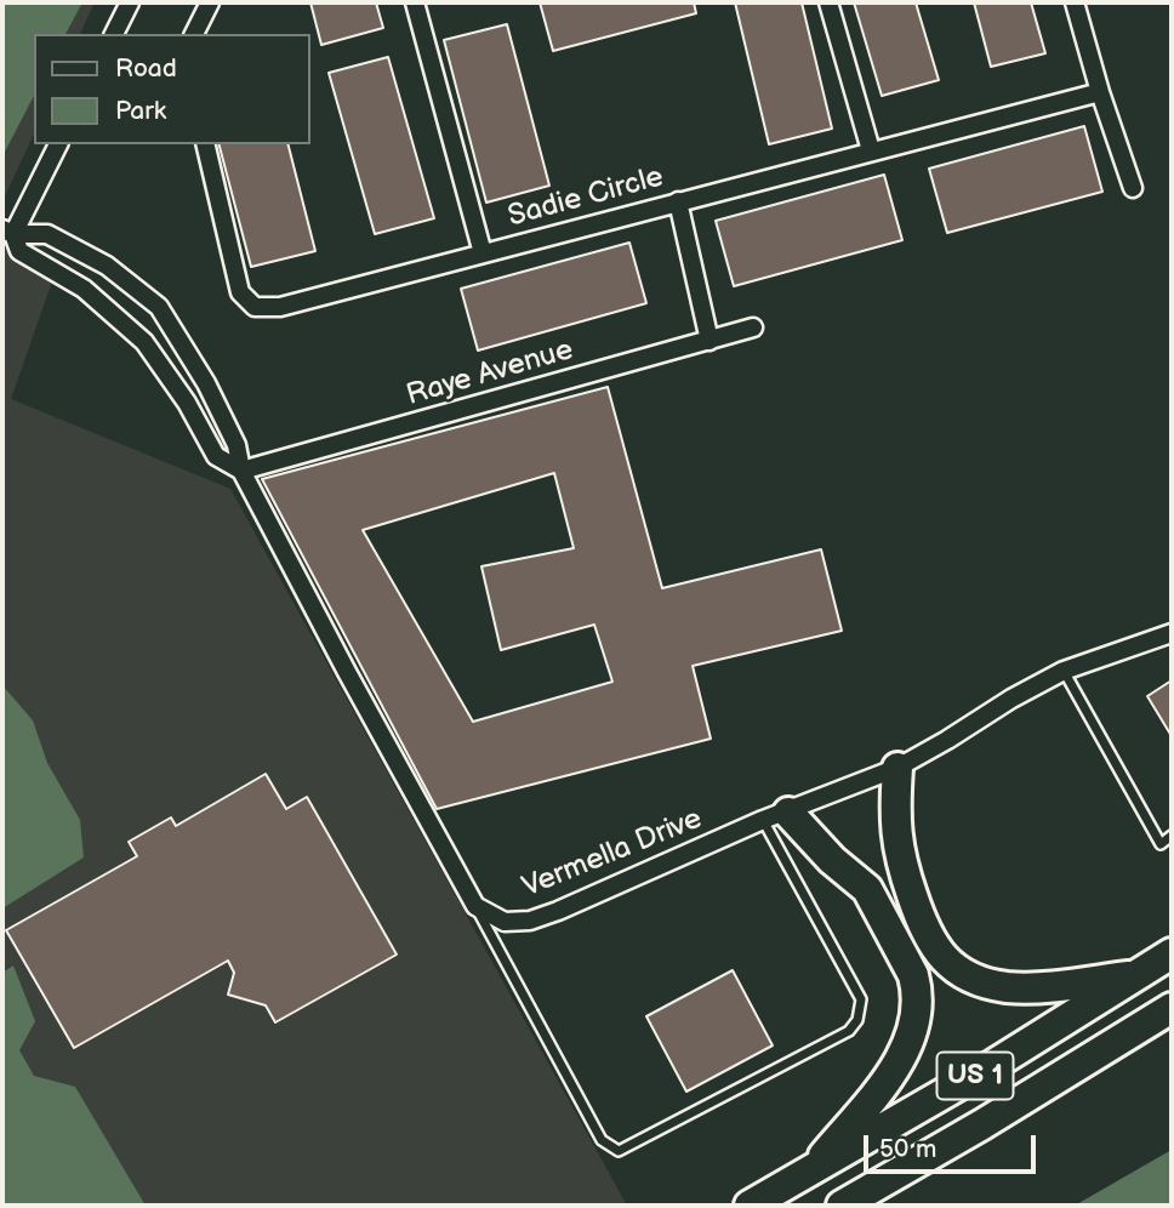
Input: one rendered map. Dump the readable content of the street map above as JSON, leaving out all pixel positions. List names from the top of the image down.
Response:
{
  "streets": {
    "highway": ["US 1"],
    "street": ["Sadie Circle", "Raye Avenue", "Vermella Drive"]
  },
  "legend": ["Road", "Park"],
  "scale_bar": "50 m"
}
